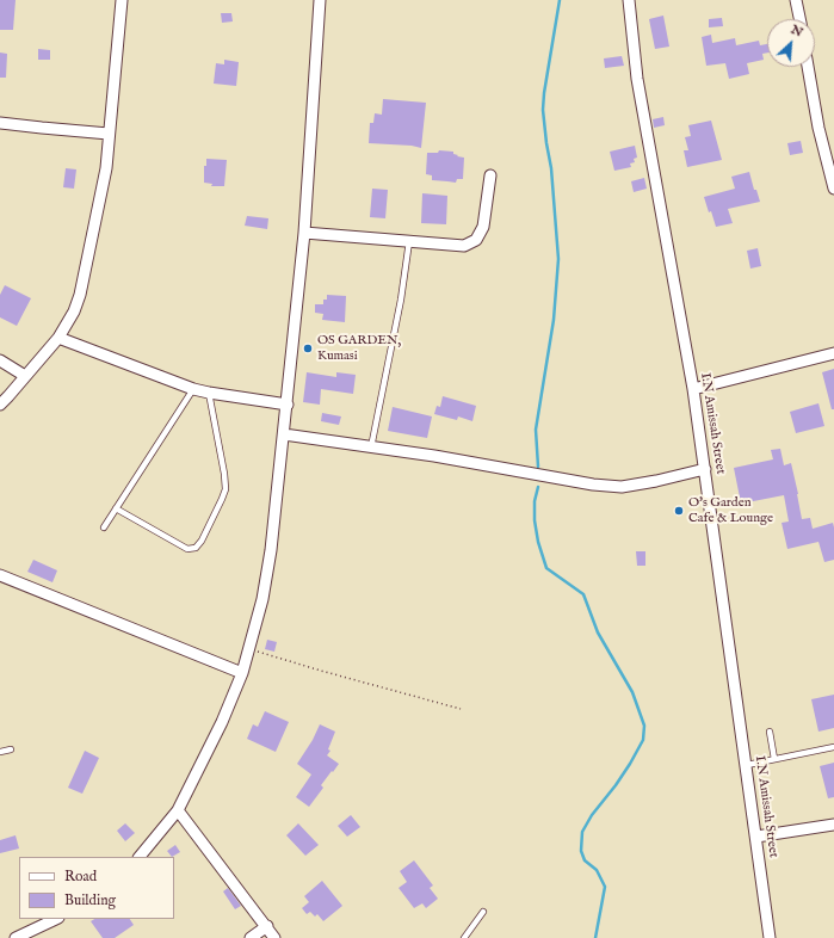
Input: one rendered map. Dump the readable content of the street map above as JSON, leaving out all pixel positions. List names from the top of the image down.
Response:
{
  "streets": {
    "street": ["I.N Amissah Street"]
  },
  "places": ["OS GARDEN, Kumasi", "O's Garden Cafe & Lounge"],
  "legend": ["Road", "Building"],
  "north": "top right"
}
